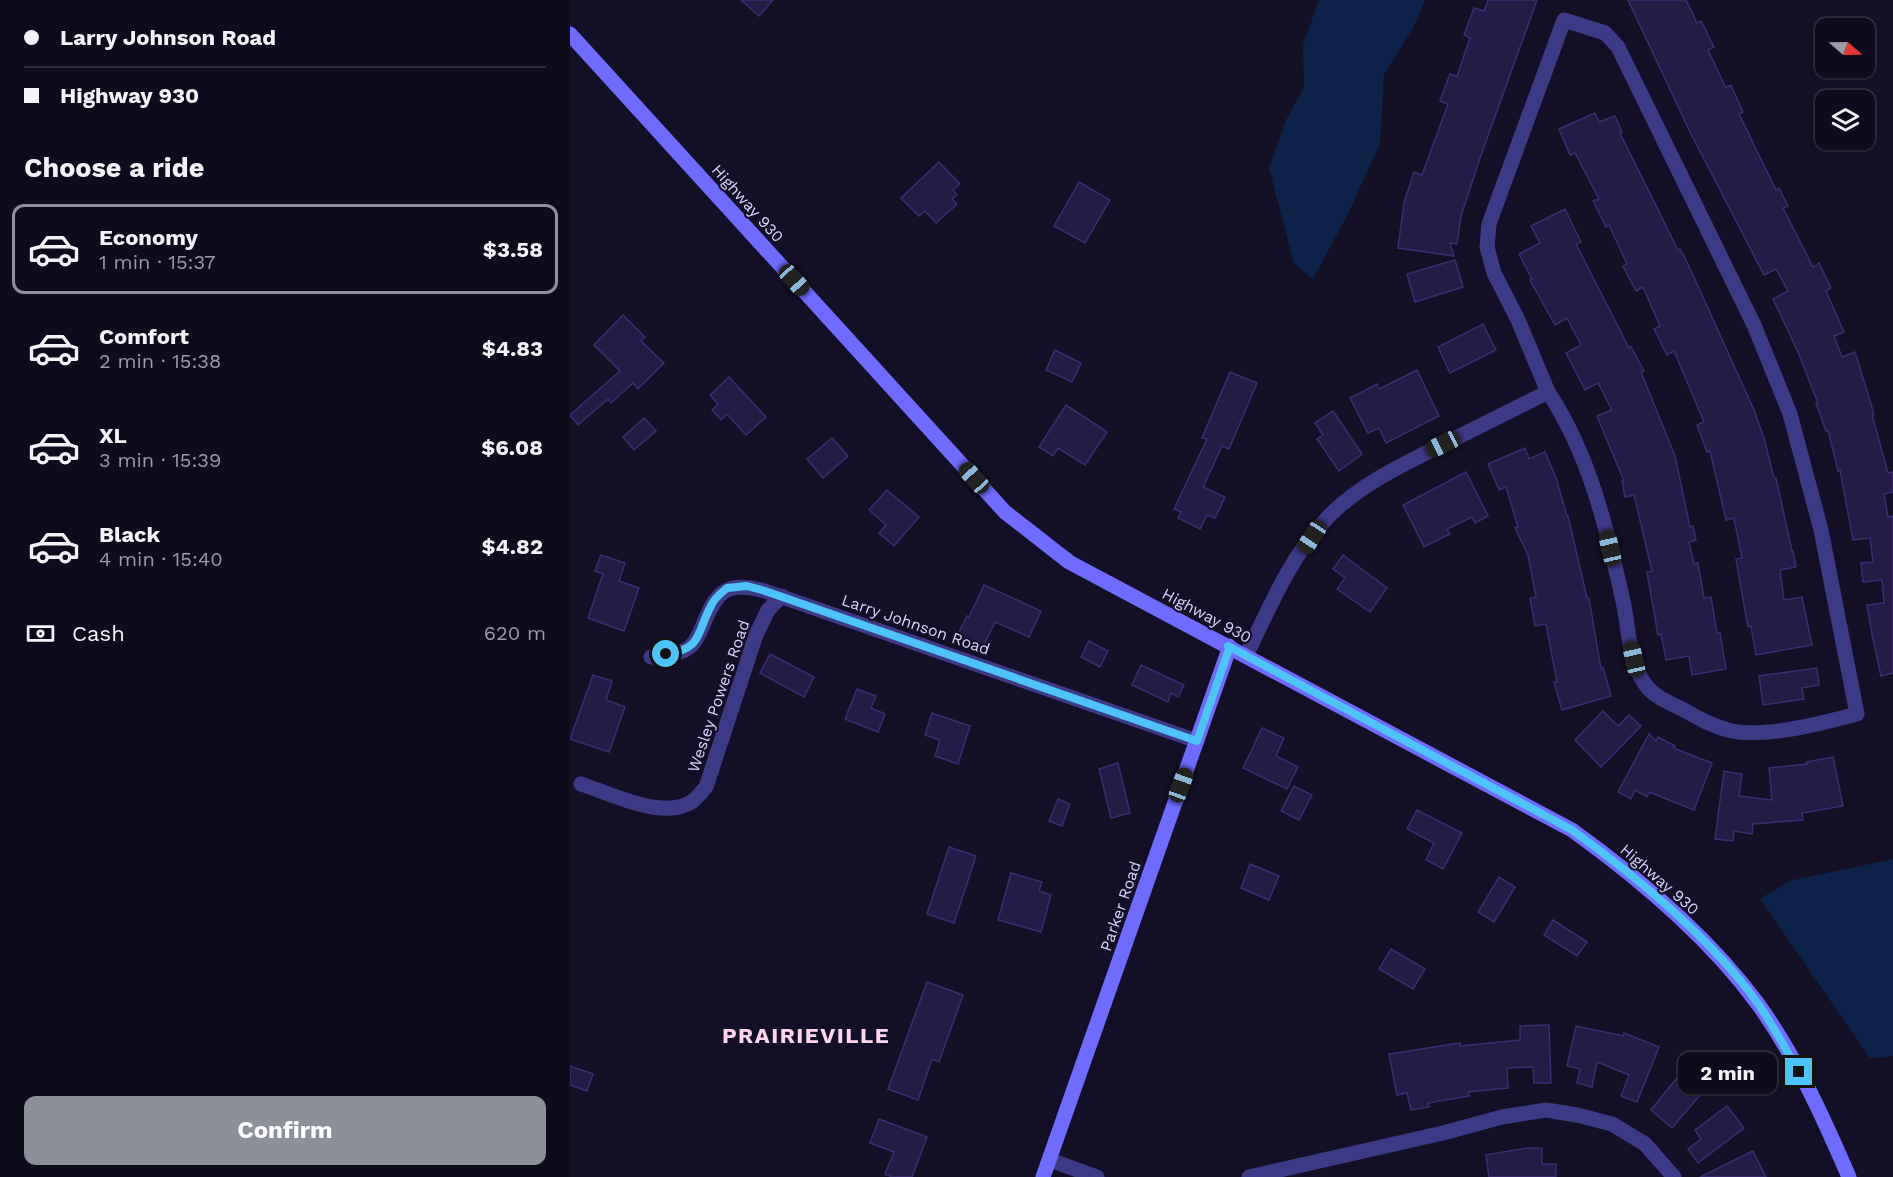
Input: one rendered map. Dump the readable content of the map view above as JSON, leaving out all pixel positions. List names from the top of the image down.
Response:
{
  "streets": {
    "street": [
      "Highway 930",
      "Larry Johnson Road",
      "Wesley Powers Road",
      "Parker Road"
    ]
  },
  "crossings": [
    ["Highway 930", "Parker Road"],
    ["Larry Johnson Road", "Wesley Powers Road"],
    ["Larry Johnson Road", "Parker Road"]
  ],
  "districts": ["PRAIRIEVILLE"],
  "north": "right",
  "page": {
    "banner": ["Larry Johnson Road", "Highway 930"],
    "heading": "Choose a ride",
    "list": [
      {
        "name": "Economy",
        "note": "1 min · 15:37",
        "value": "$3.58"
      },
      {
        "name": "Comfort",
        "note": "2 min · 15:38",
        "value": "$4.83"
      },
      {
        "name": "XL",
        "note": "3 min · 15:39",
        "value": "$6.08"
      },
      {
        "name": "Black",
        "note": "4 min · 15:40",
        "value": "$4.82"
      }
    ],
    "pay": ["Cash", "620 m"],
    "bubble": "2 min",
    "buttons": "Confirm"
  }
}
